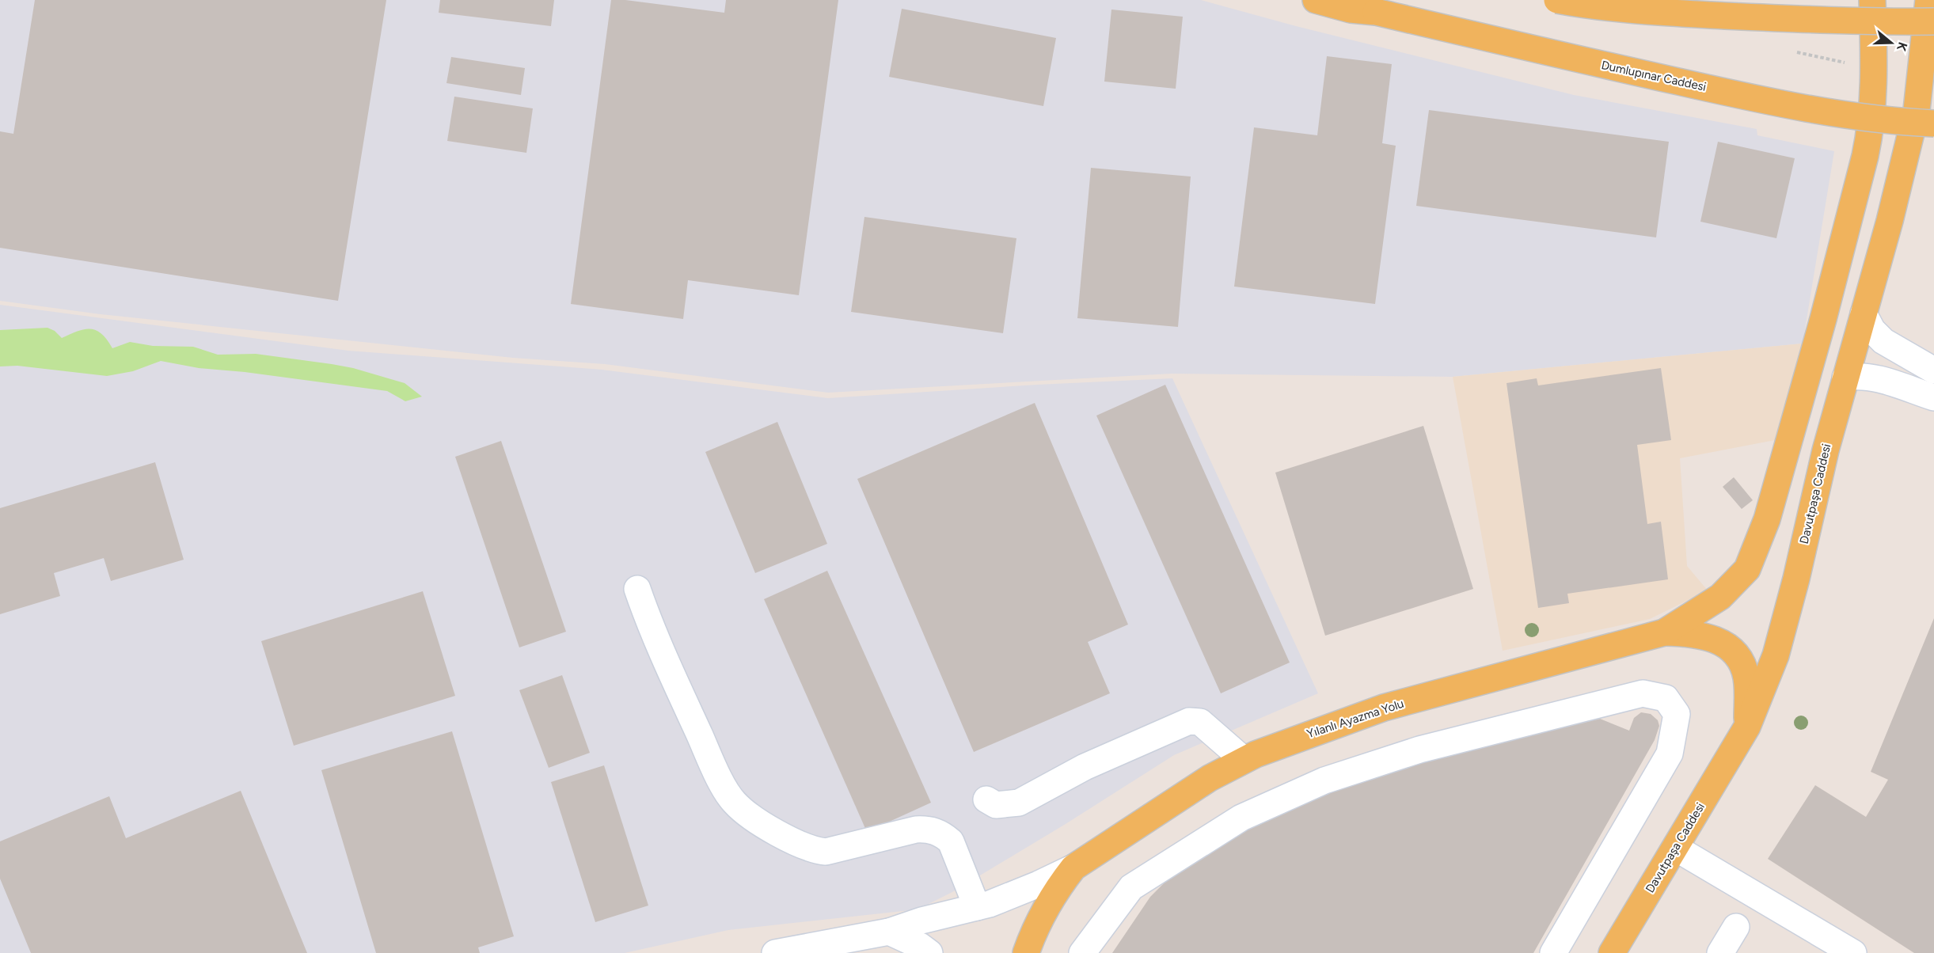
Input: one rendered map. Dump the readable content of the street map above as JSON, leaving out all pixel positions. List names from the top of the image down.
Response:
{
  "streets": {
    "main road": ["Dumlupınar Caddesi", "Davutpaşa Caddesi", "Yılanlı Ayazma Yolu"]
  },
  "crossings": [
    ["Dumlupınar Caddesi", "Davutpaşa Caddesi"]
  ],
  "north": "right"
}
